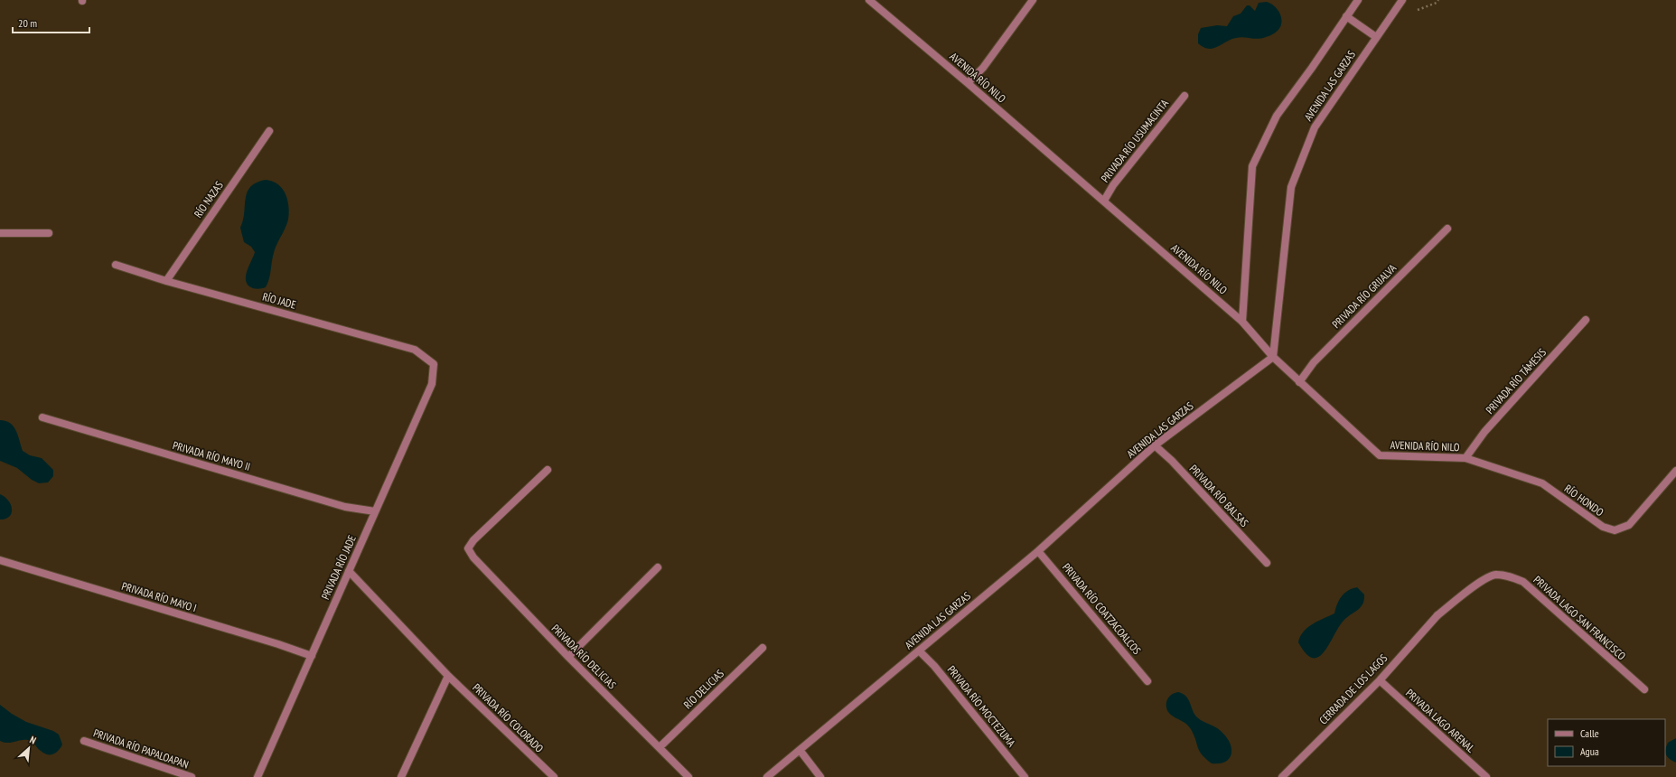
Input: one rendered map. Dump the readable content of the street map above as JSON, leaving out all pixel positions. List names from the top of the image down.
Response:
{
  "streets": {
    "street": [
      "AVENIDA RÍO NILO",
      "AVENIDA LAS GARZAS",
      "PRIVADA RÍO USUMACINTA",
      "RÍO NAZAS",
      "PRIVADA RÍO GRIJALVA",
      "RÍO JADE",
      "PRIVADA RÍO TÁMESIS",
      "PRIVADA RÍO MAYO II",
      "PRIVADA RÍO BALSAS",
      "RÍO HONDO",
      "PRIVADA RÍO JADE",
      "PRIVADA RÍO MAYO I",
      "PRIVADA RÍO COATZACOALCOS",
      "PRIVADA LAGO SAN FRANCISCO",
      "PRIVADA RÍO DELICIAS",
      "RÍO DELICIAS",
      "CERRADA DE LOS LAGOS",
      "PRIVADA RÍO MOCTEZUMA",
      "PRIVADA RÍO COLORADO",
      "PRIVADA LAGO ARENAL",
      "PRIVADA RÍO PAPALOAPAN"
    ]
  },
  "crossings": [
    ["AVENIDA RÍO NILO", "AVENIDA LAS GARZAS"],
    ["AVENIDA RÍO NILO", "PRIVADA RÍO USUMACINTA"],
    ["AVENIDA RÍO NILO", "PRIVADA RÍO GRIJALVA"],
    ["AVENIDA RÍO NILO", "PRIVADA RÍO TÁMESIS"],
    ["AVENIDA RÍO NILO", "RÍO HONDO"],
    ["AVENIDA LAS GARZAS", "PRIVADA RÍO BALSAS"],
    ["AVENIDA LAS GARZAS", "PRIVADA RÍO COATZACOALCOS"],
    ["AVENIDA LAS GARZAS", "PRIVADA RÍO MOCTEZUMA"],
    ["RÍO NAZAS", "RÍO JADE"],
    ["RÍO JADE", "PRIVADA RÍO JADE"],
    ["PRIVADA RÍO MAYO II", "PRIVADA RÍO JADE"],
    ["PRIVADA RÍO JADE", "PRIVADA RÍO MAYO I"],
    ["PRIVADA RÍO JADE", "PRIVADA RÍO COLORADO"],
    ["PRIVADA LAGO SAN FRANCISCO", "CERRADA DE LOS LAGOS"],
    ["PRIVADA RÍO DELICIAS", "RÍO DELICIAS"],
    ["CERRADA DE LOS LAGOS", "PRIVADA LAGO ARENAL"]
  ],
  "legend": ["Calle", "Agua"],
  "scale_bar": "20 m",
  "north": "top right"
}
